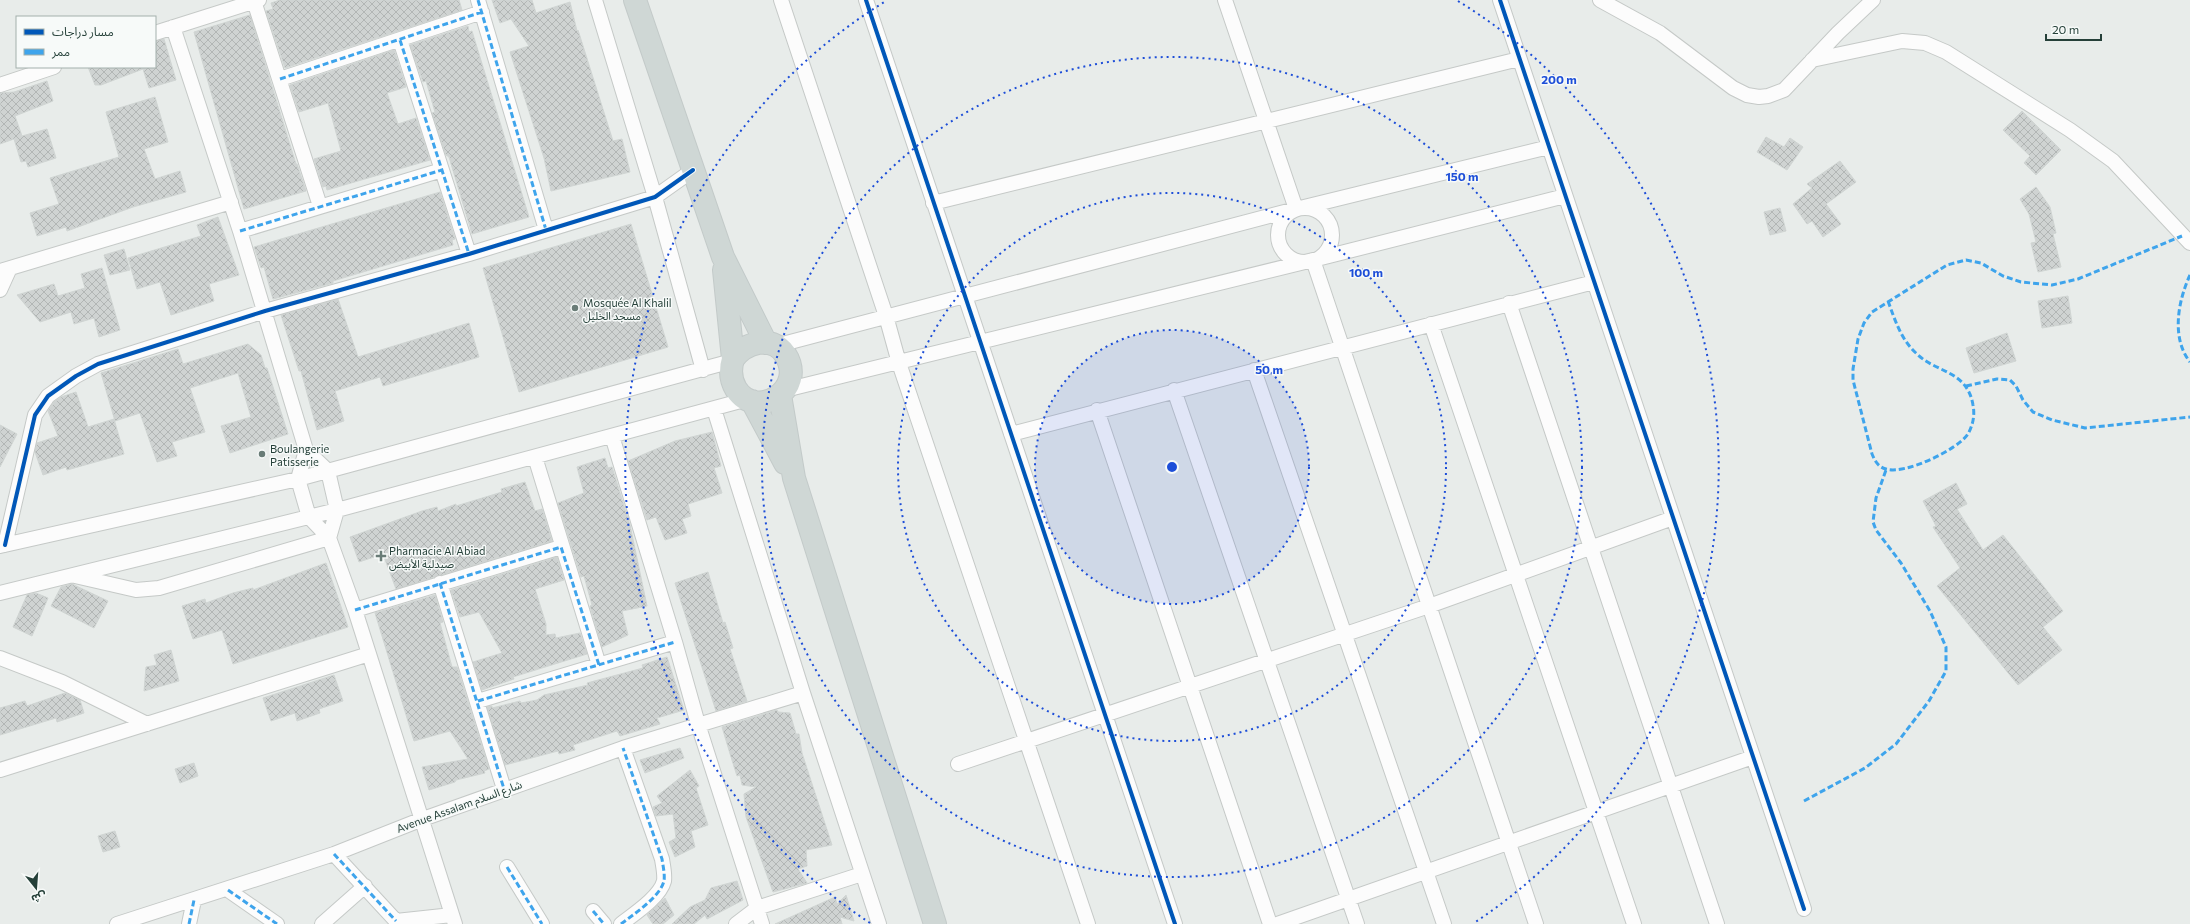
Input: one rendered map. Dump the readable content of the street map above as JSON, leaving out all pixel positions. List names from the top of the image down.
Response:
{
  "streets": {
    "street": ["Avenue Assalam شارع السلام"]
  },
  "places": {
    "other": ["Mosquée Al Khalil مسجد الخليل", "Boulangerie Patisserie"],
    "health": ["Pharmacie Al Abiad صيدلية الأبيض"]
  },
  "legend": ["مسار دراجات", "ممر"],
  "scale_bar": "20 m",
  "north": "bottom",
  "rings": [
    "200 m",
    "150 m",
    "100 m",
    "50 m"
  ]
}
